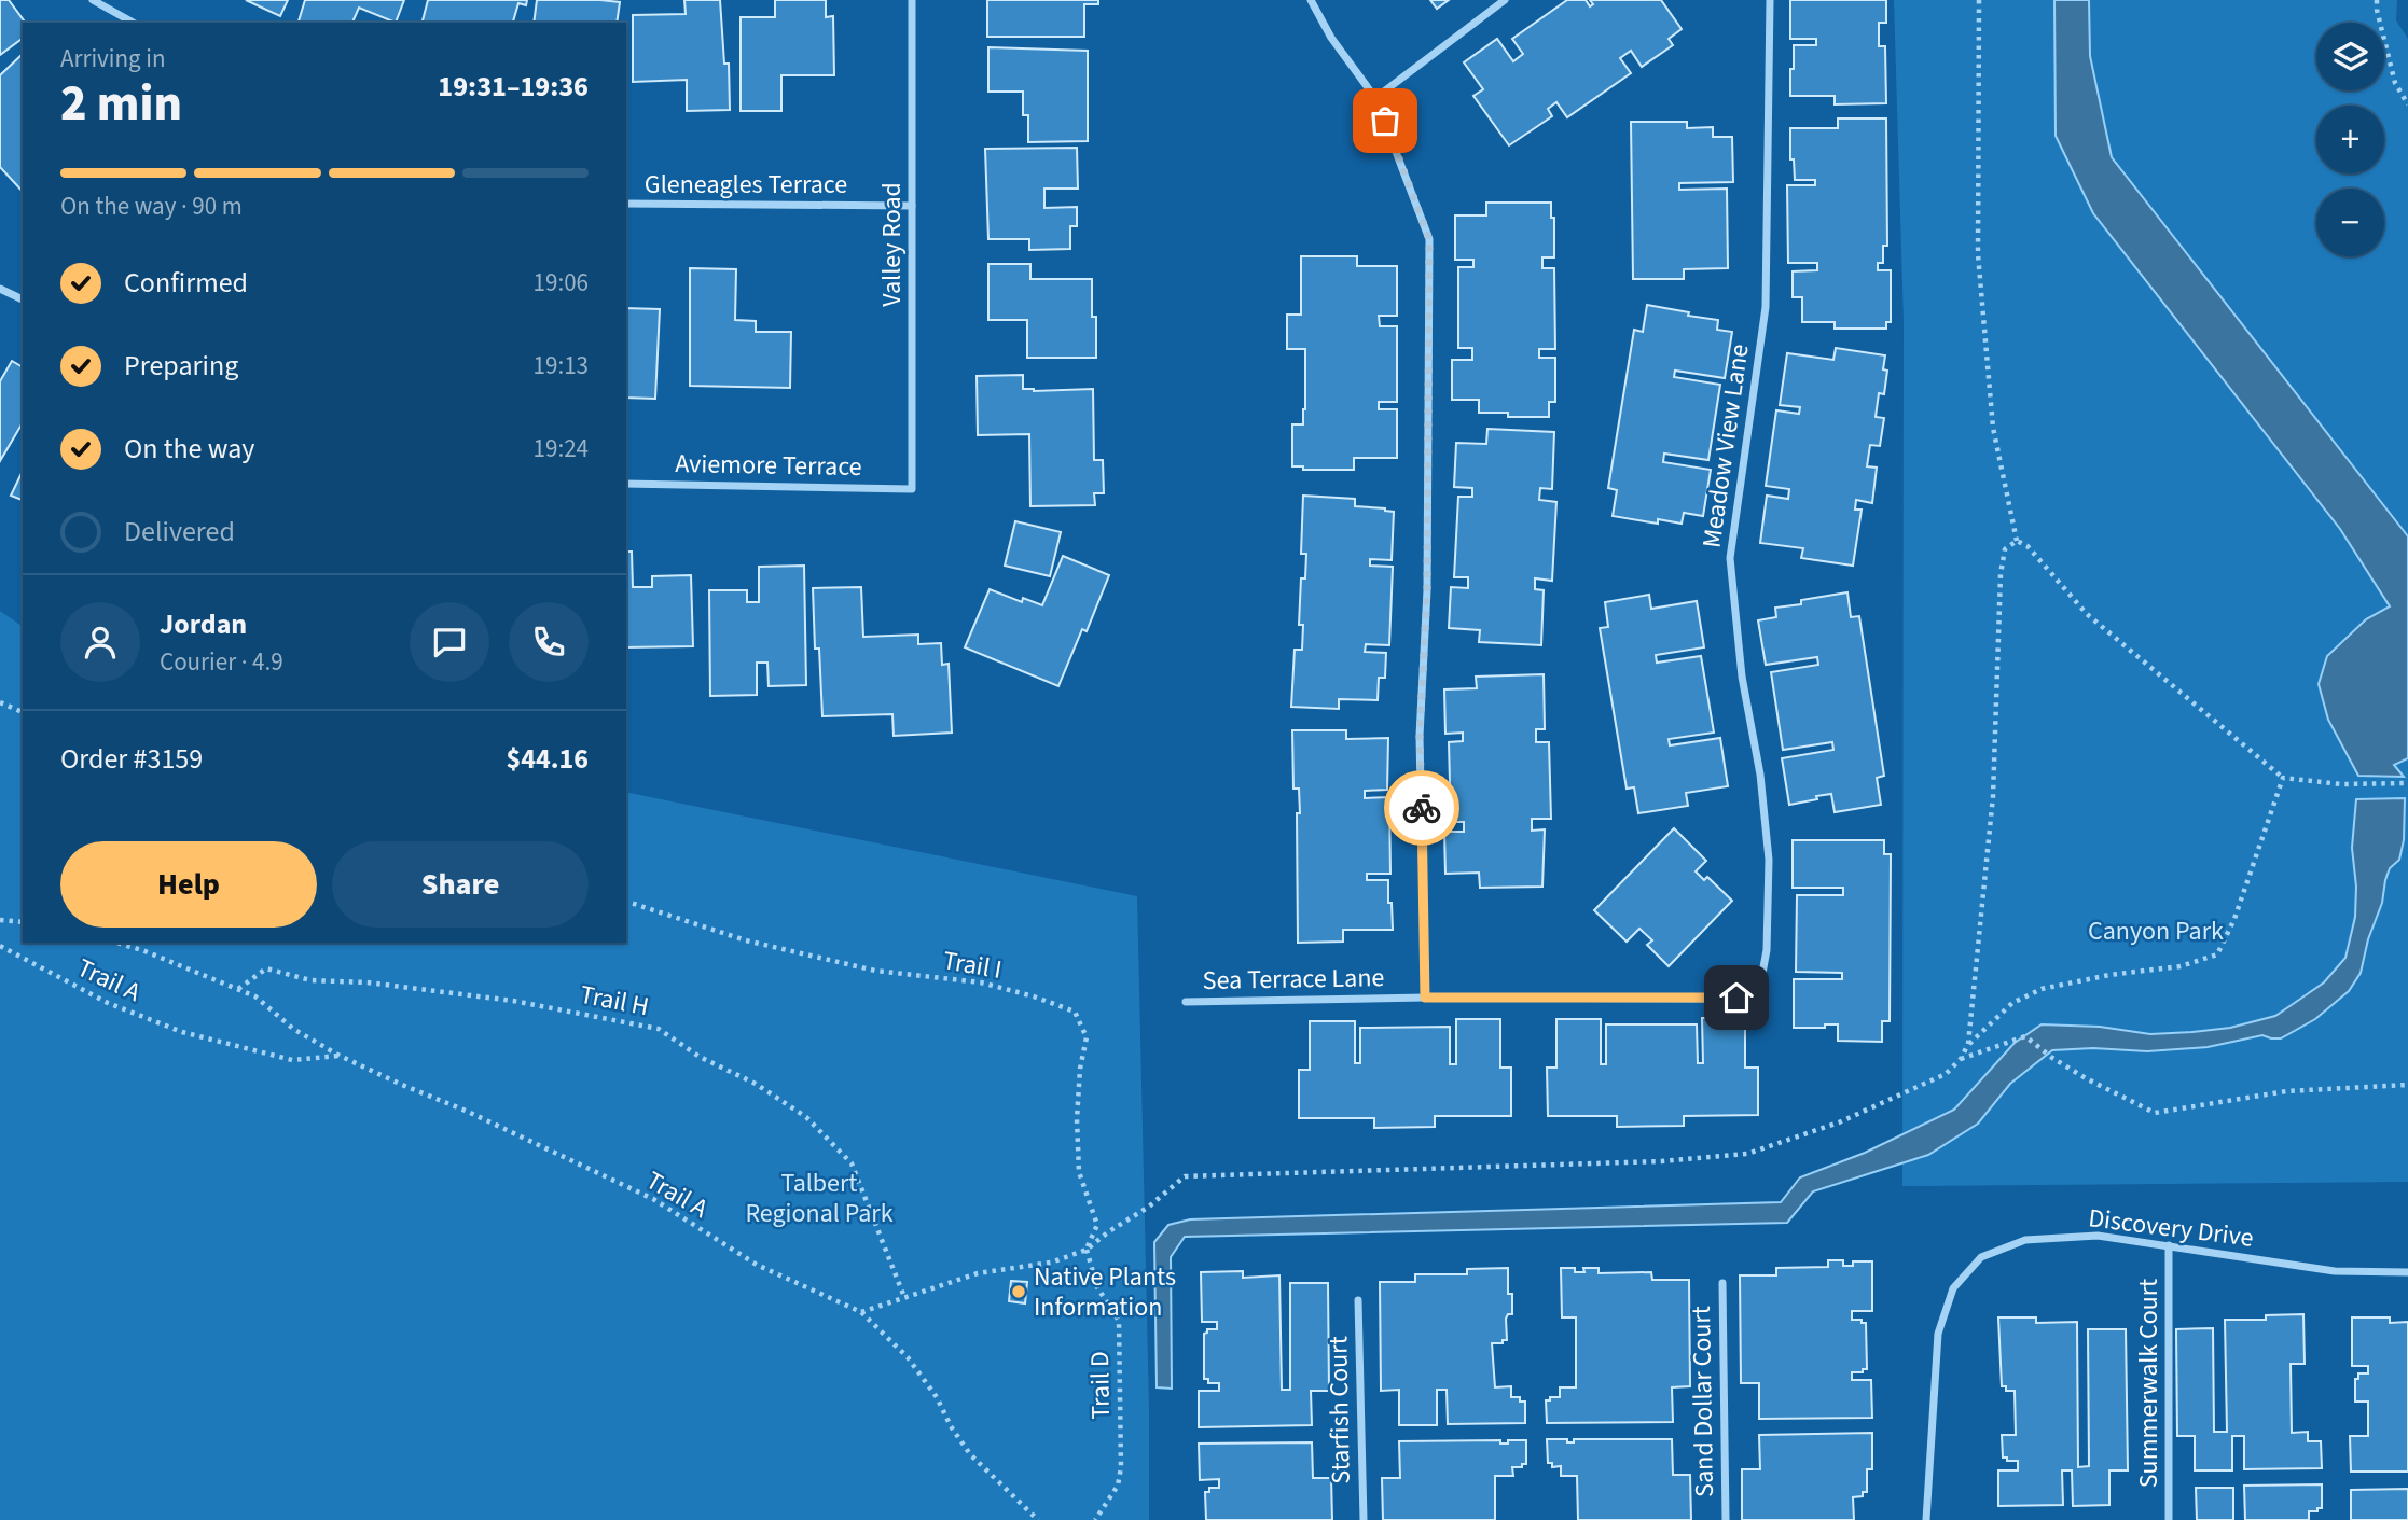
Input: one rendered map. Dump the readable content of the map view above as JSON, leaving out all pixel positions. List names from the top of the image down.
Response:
{
  "streets": {
    "street": [
      "Gleneagles Terrace",
      "Valley Road",
      "Meadow View Lane",
      "Aviemore Terrace",
      "Sea Terrace Lane",
      "Discovery Drive",
      "Summerwalk Court",
      "Sand Dollar Court",
      "Starfish Court"
    ],
    "path": [
      "Trail I",
      "Trail A",
      "Trail H",
      "Trail D"
    ]
  },
  "crossings": [
    ["Gleneagles Terrace", "Valley Road"],
    ["Valley Road", "Aviemore Terrace"],
    ["Meadow View Lane", "Sea Terrace Lane"],
    ["Trail I", "Trail D"],
    ["Trail A", "Trail H"],
    ["Discovery Drive", "Summerwalk Court"]
  ],
  "parks": ["Canyon Park", "Talbert Regional Park"],
  "places": ["Native Plants Information"],
  "page": {
    "map_buttons": ["+", "−"],
    "heading": ["2 min", "Arriving in", "19:31–19:36"],
    "panel": [
      "Jordan",
      "Courier · 4.9",
      "Order #3159",
      "$44.16"
    ],
    "bar": "On the way · 90 m",
    "list": [
      ["Confirmed", "19:06"],
      ["Preparing", "19:13"],
      ["On the way", "19:24"],
      "Delivered"
    ],
    "buttons": ["Help", "Share"]
  }
}
